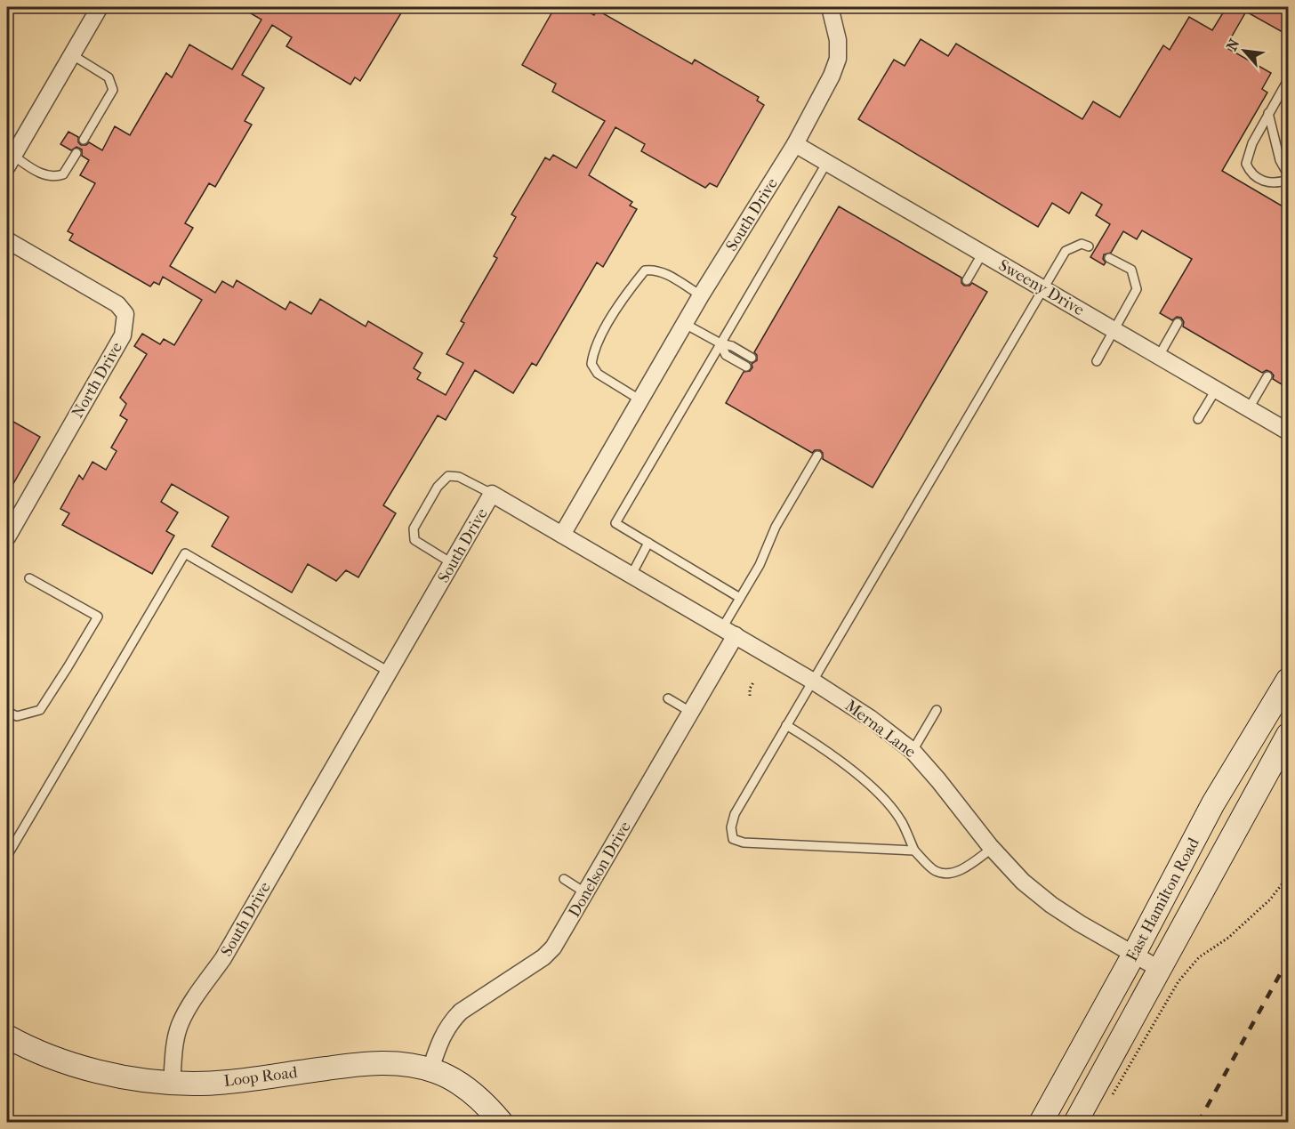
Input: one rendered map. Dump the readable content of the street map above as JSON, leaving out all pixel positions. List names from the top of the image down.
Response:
{
  "streets": {
    "main road": ["East Hamilton Road", "Loop Road"],
    "street": [
      "South Drive",
      "Sweeny Drive",
      "North Drive",
      "Merna Lane",
      "Donelson Drive"
    ]
  },
  "crossings": [
    ["South Drive", "Sweeny Drive"],
    ["South Drive", "Merna Lane"],
    ["South Drive", "Loop Road"],
    ["Merna Lane", "Donelson Drive"],
    ["Merna Lane", "East Hamilton Road"],
    ["Donelson Drive", "Loop Road"]
  ],
  "north": "top left"
}
